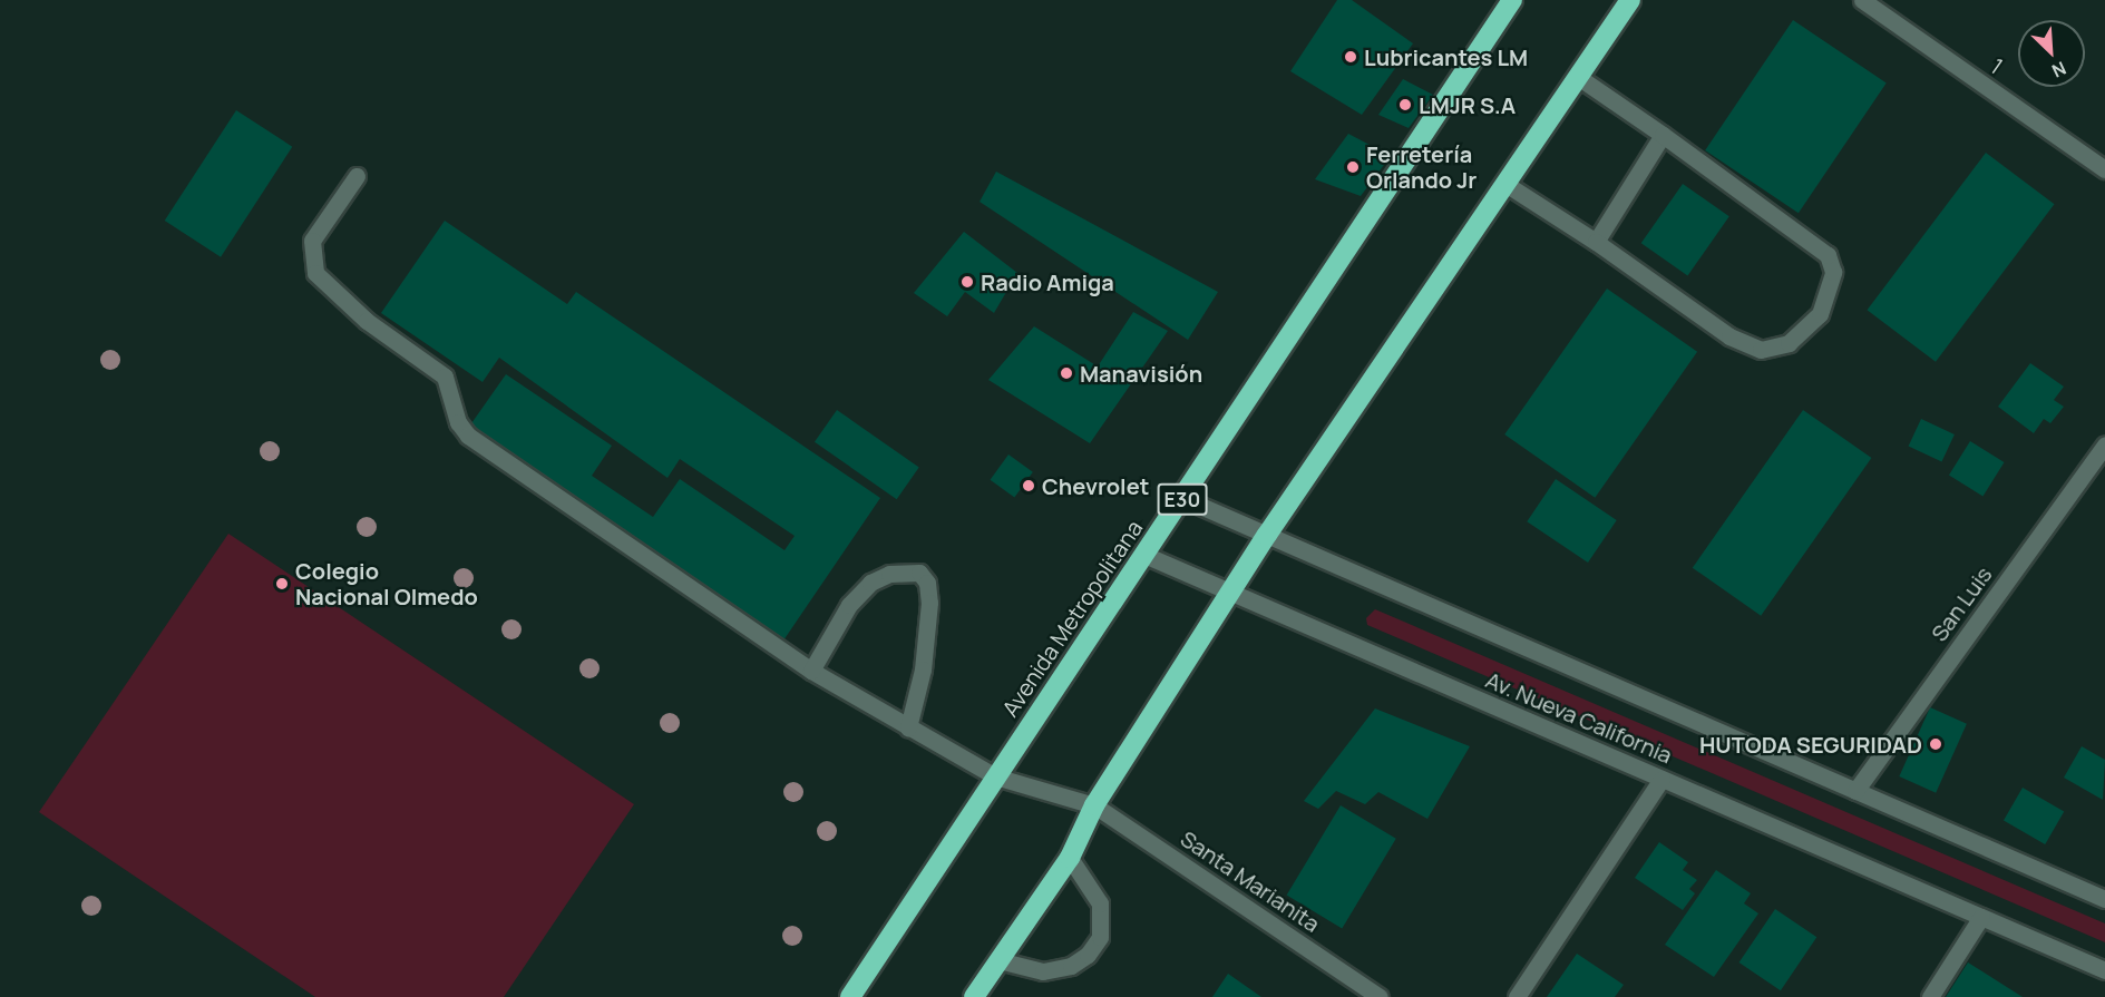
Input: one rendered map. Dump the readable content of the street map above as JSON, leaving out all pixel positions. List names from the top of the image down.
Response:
{
  "streets": {
    "highway": ["E30", "Avenida Metropolitana"],
    "street": [
      "1",
      "San Luis",
      "Av. Nueva California",
      "Santa Marianita"
    ]
  },
  "crossings": [
    ["San Luis", "Av. Nueva California"],
    ["Avenida Metropolitana", "Av. Nueva California"],
    ["Avenida Metropolitana", "Santa Marianita"]
  ],
  "places": [
    "Lubricantes LM",
    "LMJR S.A",
    "Ferretería Orlando Jr",
    "Radio Amiga",
    "Manavisión",
    "Chevrolet",
    "Colegio Nacional Olmedo",
    "HUTODA SEGURIDAD"
  ],
  "north": "bottom right"
}
